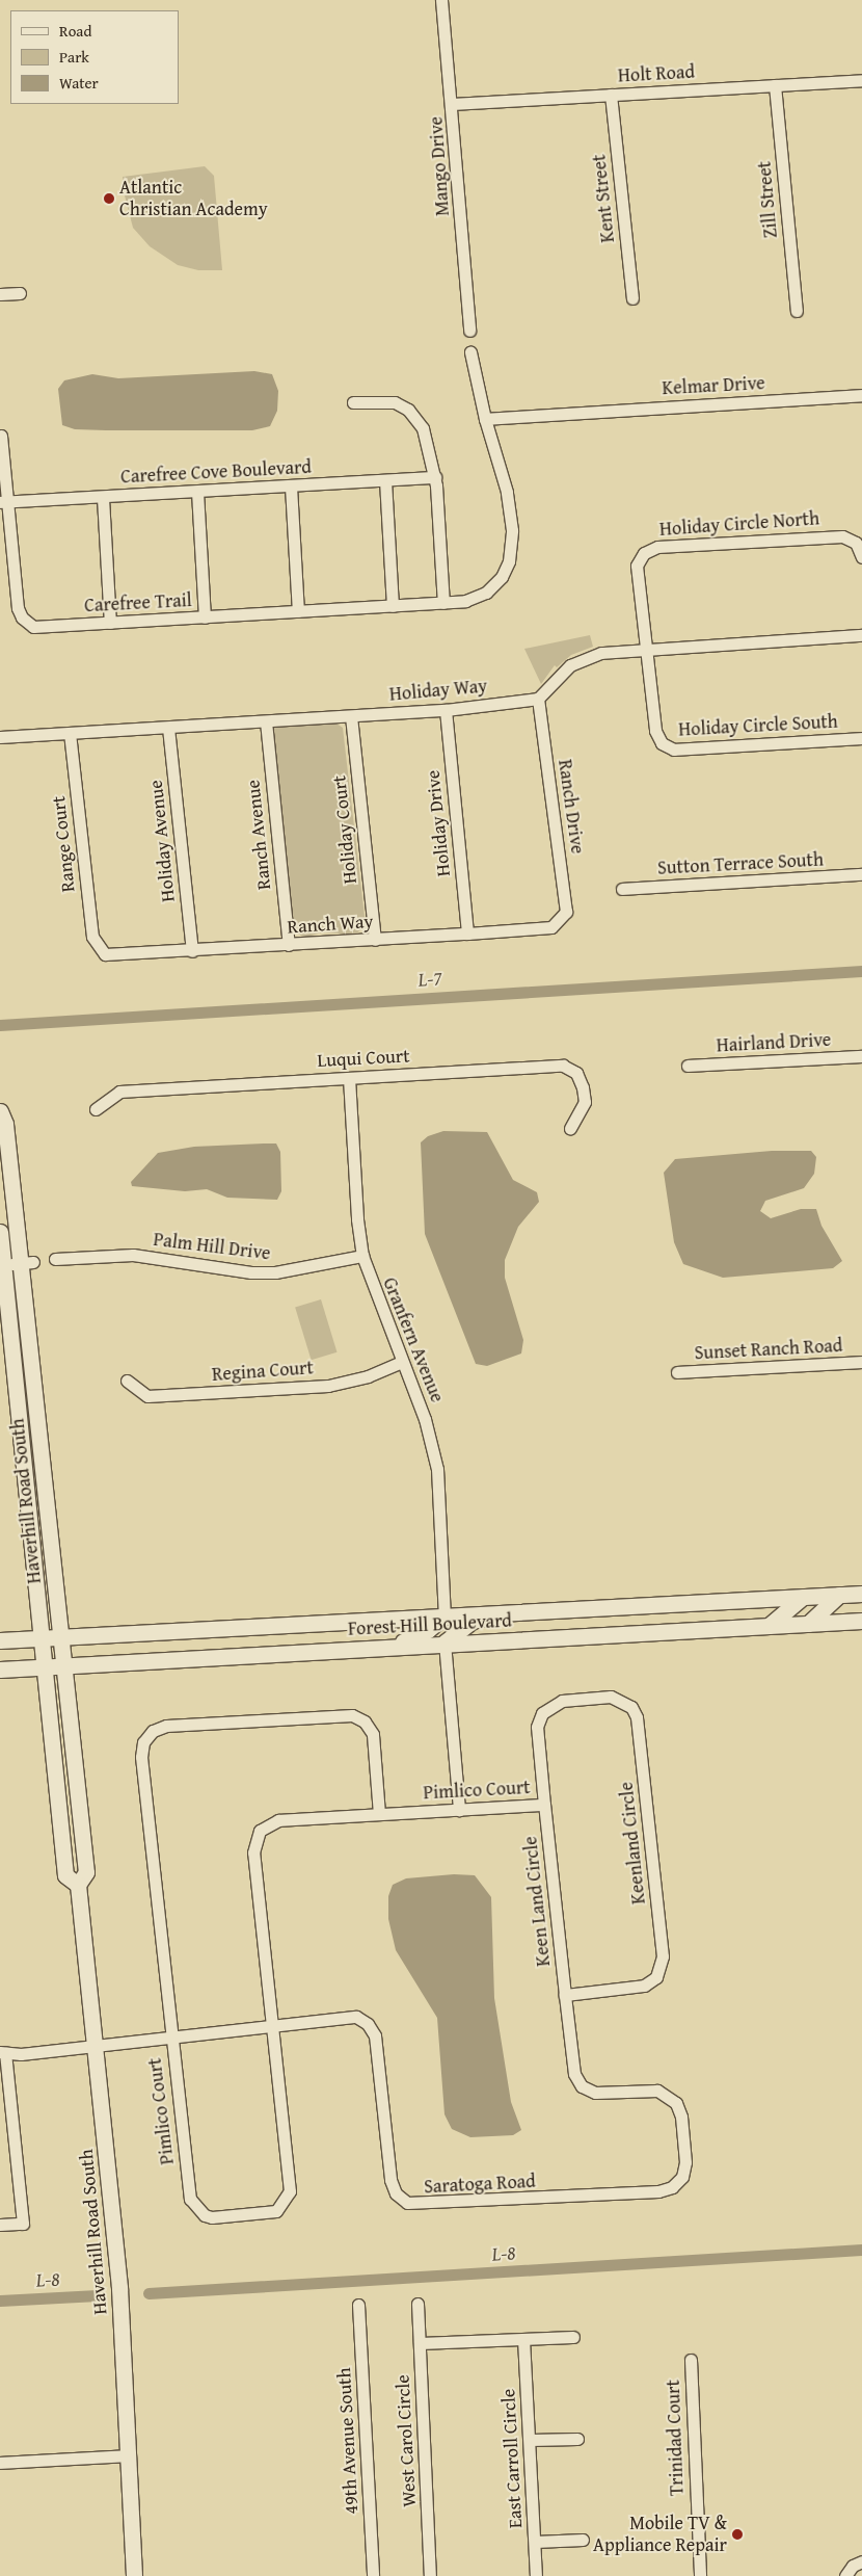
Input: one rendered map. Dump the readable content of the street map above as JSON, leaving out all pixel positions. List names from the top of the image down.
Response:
{
  "streets": {
    "street": [
      "Holt Road",
      "Mango Drive",
      "Kent Street",
      "Zill Street",
      "Kelmar Drive",
      "Carefree Cove Boulevard",
      "Holiday Circle North",
      "Carefree Trail",
      "Holiday Way",
      "Holiday Circle South",
      "Ranch Drive",
      "Holiday Drive",
      "Holiday Court",
      "Ranch Avenue",
      "Holiday Avenue",
      "Range Court",
      "Sutton Terrace South",
      "Ranch Way",
      "Hairland Drive",
      "Luqui Court",
      "Palm Hill Drive",
      "Granfern Avenue",
      "Sunset Ranch Road",
      "Regina Court",
      "Haverhill Road South",
      "Forest Hill Boulevard",
      "Pimlico Court",
      "Keenland Circle",
      "Keen Land Circle",
      "Saratoga Road",
      "Trinidad Court",
      "49th Avenue South",
      "West Carol Circle",
      "East Carroll Circle"
    ]
  },
  "crossings": [
    ["Holt Road", "Mango Drive"],
    ["Holt Road", "Kent Street"],
    ["Holt Road", "Zill Street"],
    ["Carefree Cove Boulevard", "Carefree Trail"],
    ["Holiday Circle North", "Holiday Circle South"],
    ["Holiday Way", "Ranch Drive"],
    ["Holiday Way", "Holiday Drive"],
    ["Holiday Way", "Holiday Court"],
    ["Holiday Way", "Ranch Avenue"],
    ["Holiday Way", "Holiday Avenue"],
    ["Holiday Way", "Range Court"],
    ["Ranch Drive", "Ranch Way"],
    ["Holiday Drive", "Ranch Way"],
    ["Holiday Court", "Ranch Way"],
    ["Ranch Avenue", "Ranch Way"],
    ["Holiday Avenue", "Ranch Way"],
    ["Range Court", "Ranch Way"],
    ["Luqui Court", "Granfern Avenue"],
    ["Palm Hill Drive", "Granfern Avenue"],
    ["Granfern Avenue", "Regina Court"],
    ["Granfern Avenue", "Forest Hill Boulevard"],
    ["Haverhill Road South", "Forest Hill Boulevard"],
    ["Haverhill Road South", "Saratoga Road"],
    ["Pimlico Court", "Keen Land Circle"],
    ["Pimlico Court", "Saratoga Road"],
    ["Keenland Circle", "Keen Land Circle"],
    ["Keenland Circle", "Saratoga Road"],
    ["Keen Land Circle", "Saratoga Road"]
  ],
  "water": ["L-7", "L-8"],
  "places": ["Atlantic Christian Academy", "Mobile TV & Appliance Repair"],
  "legend": ["Road", "Park", "Water"]
}
